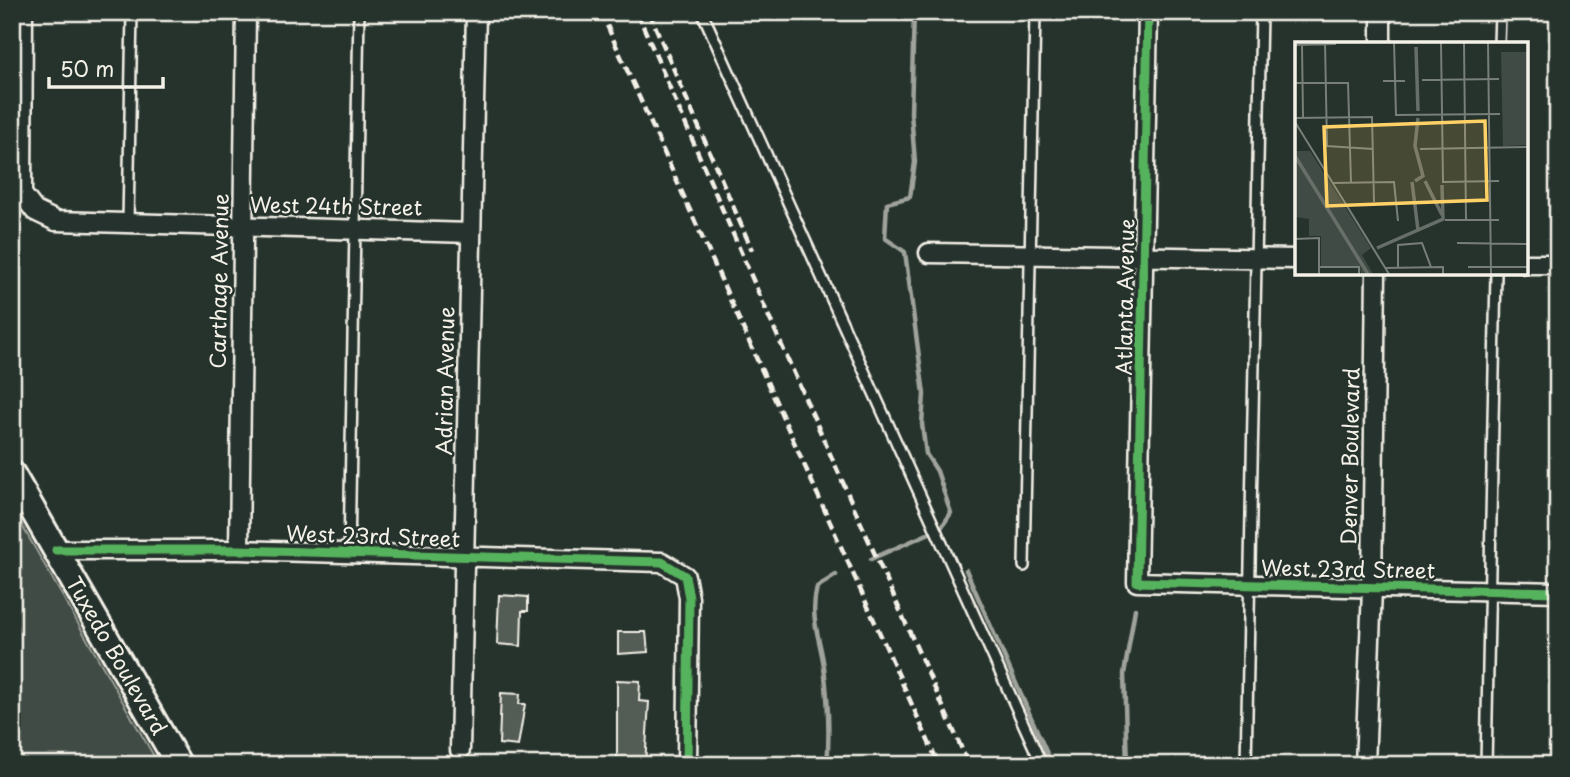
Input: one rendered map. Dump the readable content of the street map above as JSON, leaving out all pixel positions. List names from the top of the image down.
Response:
{
  "streets": {
    "street": [
      "West 24th Street",
      "Carthage Avenue",
      "Atlanta Avenue",
      "Adrian Avenue",
      "Denver Boulevard",
      "West 23rd Street",
      "Tuxedo Boulevard"
    ]
  },
  "crossings": [
    ["West 24th Street", "Carthage Avenue"],
    ["West 24th Street", "Adrian Avenue"],
    ["Carthage Avenue", "West 23rd Street"],
    ["Atlanta Avenue", "West 23rd Street"],
    ["Adrian Avenue", "West 23rd Street"],
    ["Denver Boulevard", "West 23rd Street"],
    ["West 23rd Street", "Tuxedo Boulevard"]
  ],
  "scale_bar": "50 m"
}
